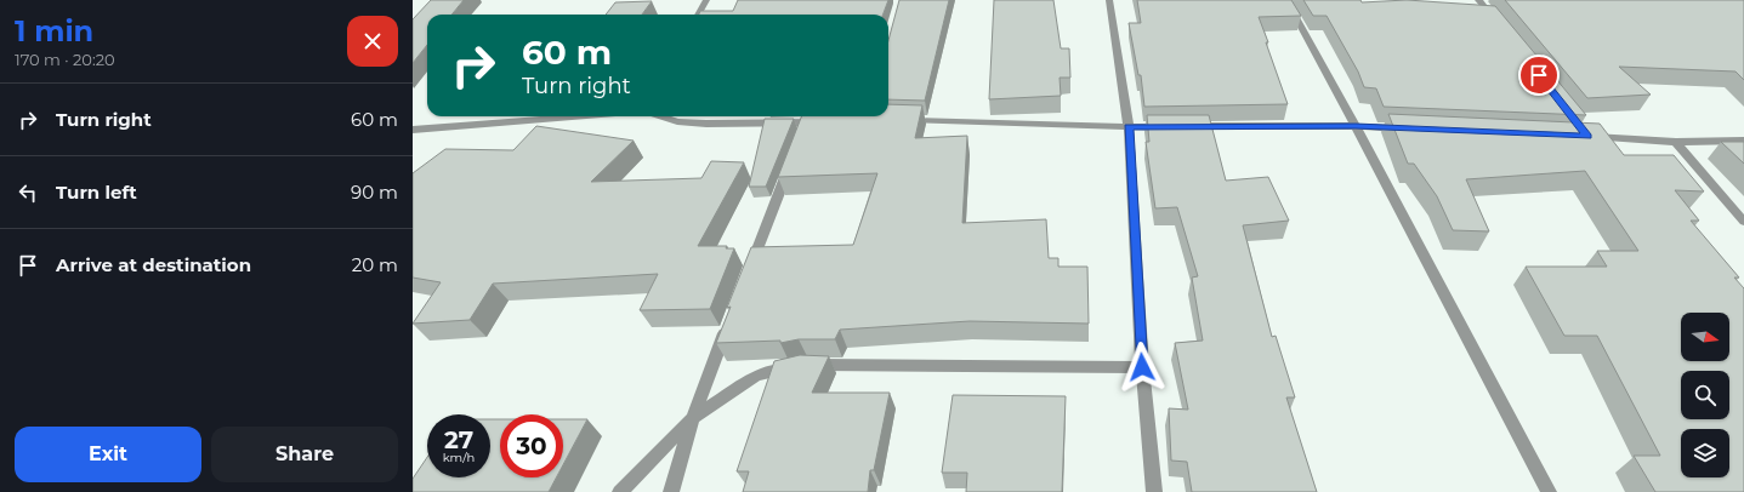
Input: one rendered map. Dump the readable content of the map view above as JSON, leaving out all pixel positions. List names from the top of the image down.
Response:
{
  "north": "right",
  "page": {
    "heading": ["1 min", "170 m · 20:20"],
    "turn": ["60 m", "Turn right"],
    "list": [
      {
        "name": "Turn right",
        "value": "60 m"
      },
      {
        "name": "Turn left",
        "value": "90 m"
      },
      {
        "name": "Arrive at destination",
        "value": "20 m"
      }
    ],
    "speed": "27 km/h",
    "limit": "30",
    "buttons": ["Exit", "Share"]
  }
}
